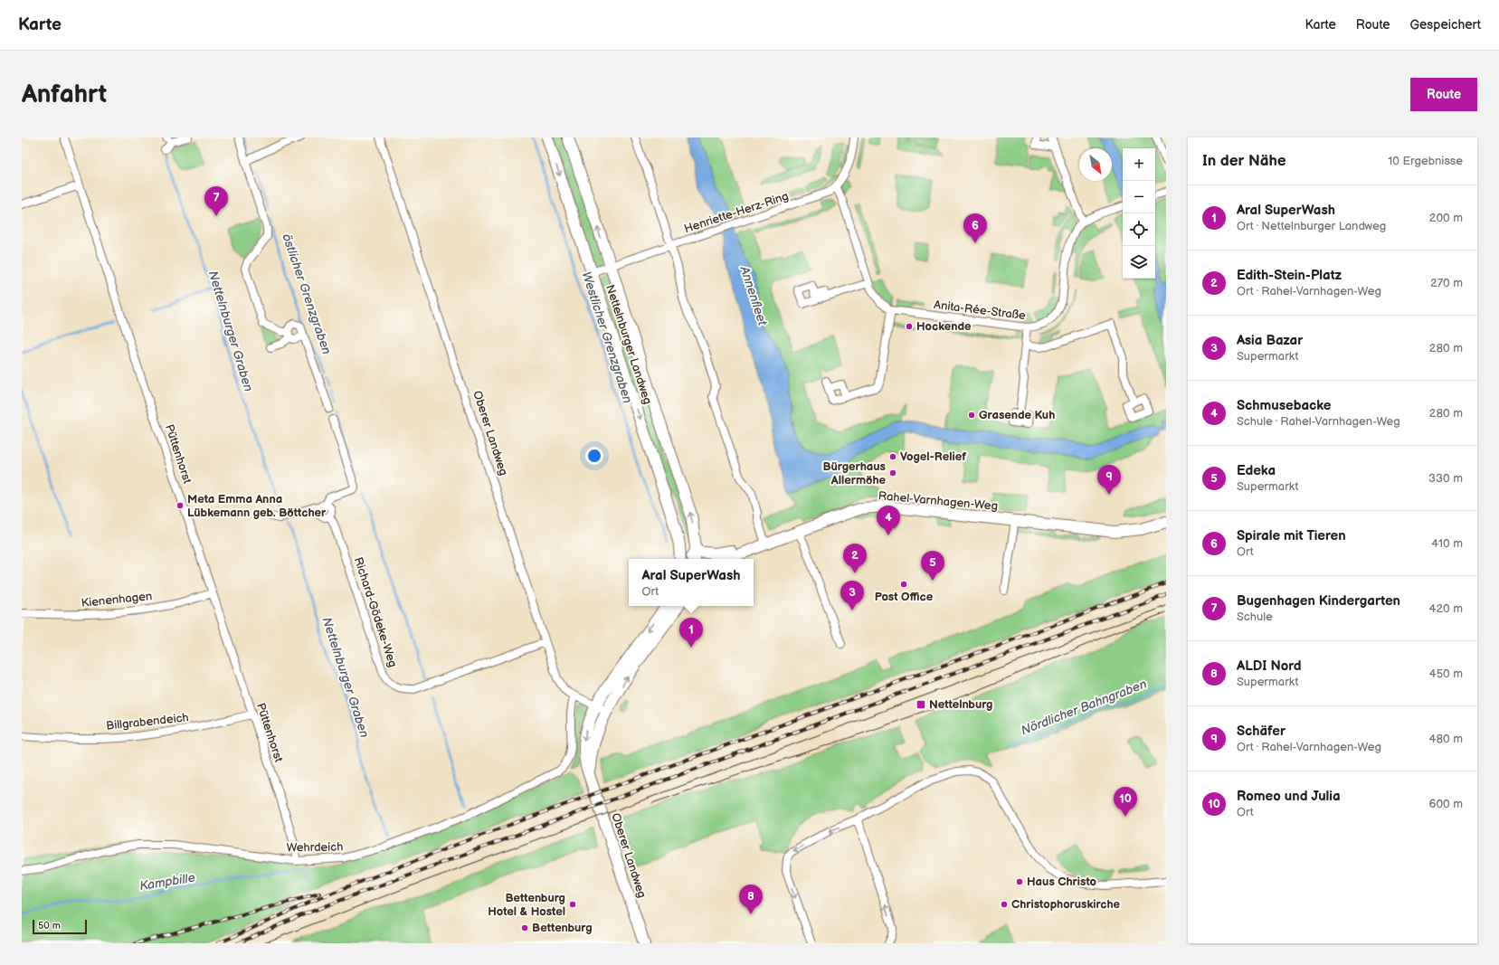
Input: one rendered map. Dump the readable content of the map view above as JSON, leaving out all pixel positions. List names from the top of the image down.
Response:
{
  "streets": {
    "main road": ["Nettelnburger Landweg", "Oberer Landweg", "Rahel-Varnhagen-Weg"],
    "street": [
      "Henriette-Herz-Ring",
      "Anita-Rée-Straße",
      "Püttenhorst",
      "Kienenhagen",
      "Richard-Gödeke-Weg",
      "Billgrabendeich",
      "Wehrdeich"
    ]
  },
  "crossings": [
    ["Henriette-Herz-Ring", "Nettelnburger Landweg"],
    ["Nettelnburger Landweg", "Rahel-Varnhagen-Weg"],
    ["Oberer Landweg", "Richard-Gödeke-Weg"],
    ["Oberer Landweg", "Wehrdeich"],
    ["Püttenhorst", "Kienenhagen"],
    ["Püttenhorst", "Billgrabendeich"],
    ["Püttenhorst", "Wehrdeich"]
  ],
  "water": [
    "östlicher Grenzgraben",
    "Annenfleet",
    "Nettelnburger Graben",
    "Westlicher Grenzgraben",
    "Nördlicher Bahngraben",
    "Kampbille"
  ],
  "places": {
    "other": [
      "Hockende",
      "Grasende Kuh",
      "Vogel-Relief",
      "Bürgerhaus Allermöhe",
      "Meta Emma Anna Lübkemann geb. Böttcher",
      "Post Office",
      "Haus Christo",
      "Bettenburg Hotel & Hostel",
      "Christophoruskirche",
      "Bettenburg"
    ],
    "transit": ["Nettelnburg"]
  },
  "scale_bar": "50 m",
  "north": "bottom right",
  "page": {
    "header": "Karte",
    "nav": ["Karte", "Route", "Gespeichert"],
    "buttons": "Route",
    "title": "Anfahrt",
    "heading": ["In der Nähe", "10 Ergebnisse"],
    "map_buttons": ["+", "−"],
    "list": [
      {
        "mark": "1",
        "name": "Aral SuperWash",
        "note": "Ort · Nettelnburger Landweg",
        "value": "200 m"
      },
      {
        "mark": "2",
        "name": "Edith-Stein-Platz",
        "note": "Ort · Rahel-Varnhagen-Weg",
        "value": "270 m"
      },
      {
        "mark": "3",
        "name": "Asia Bazar",
        "note": "Supermarkt",
        "value": "280 m"
      },
      {
        "mark": "4",
        "name": "Schmusebacke",
        "note": "Schule · Rahel-Varnhagen-Weg",
        "value": "280 m"
      },
      {
        "mark": "5",
        "name": "Edeka",
        "note": "Supermarkt",
        "value": "330 m"
      },
      {
        "mark": "6",
        "name": "Spirale mit Tieren",
        "note": "Ort",
        "value": "410 m"
      },
      {
        "mark": "7",
        "name": "Bugenhagen Kindergarten",
        "note": "Schule",
        "value": "420 m"
      },
      {
        "mark": "8",
        "name": "ALDI Nord",
        "note": "Supermarkt",
        "value": "450 m"
      },
      {
        "mark": "9",
        "name": "Schäfer",
        "note": "Ort · Rahel-Varnhagen-Weg",
        "value": "480 m"
      },
      {
        "mark": "10",
        "name": "Romeo und Julia",
        "note": "Ort",
        "value": "600 m"
      }
    ],
    "pins": [
      "7",
      "6",
      "9",
      "4",
      "2",
      "5",
      "3",
      "1",
      "10",
      "8"
    ],
    "popup": ["Aral SuperWash", "Ort"],
    "scale": "50 m"
  }
}
